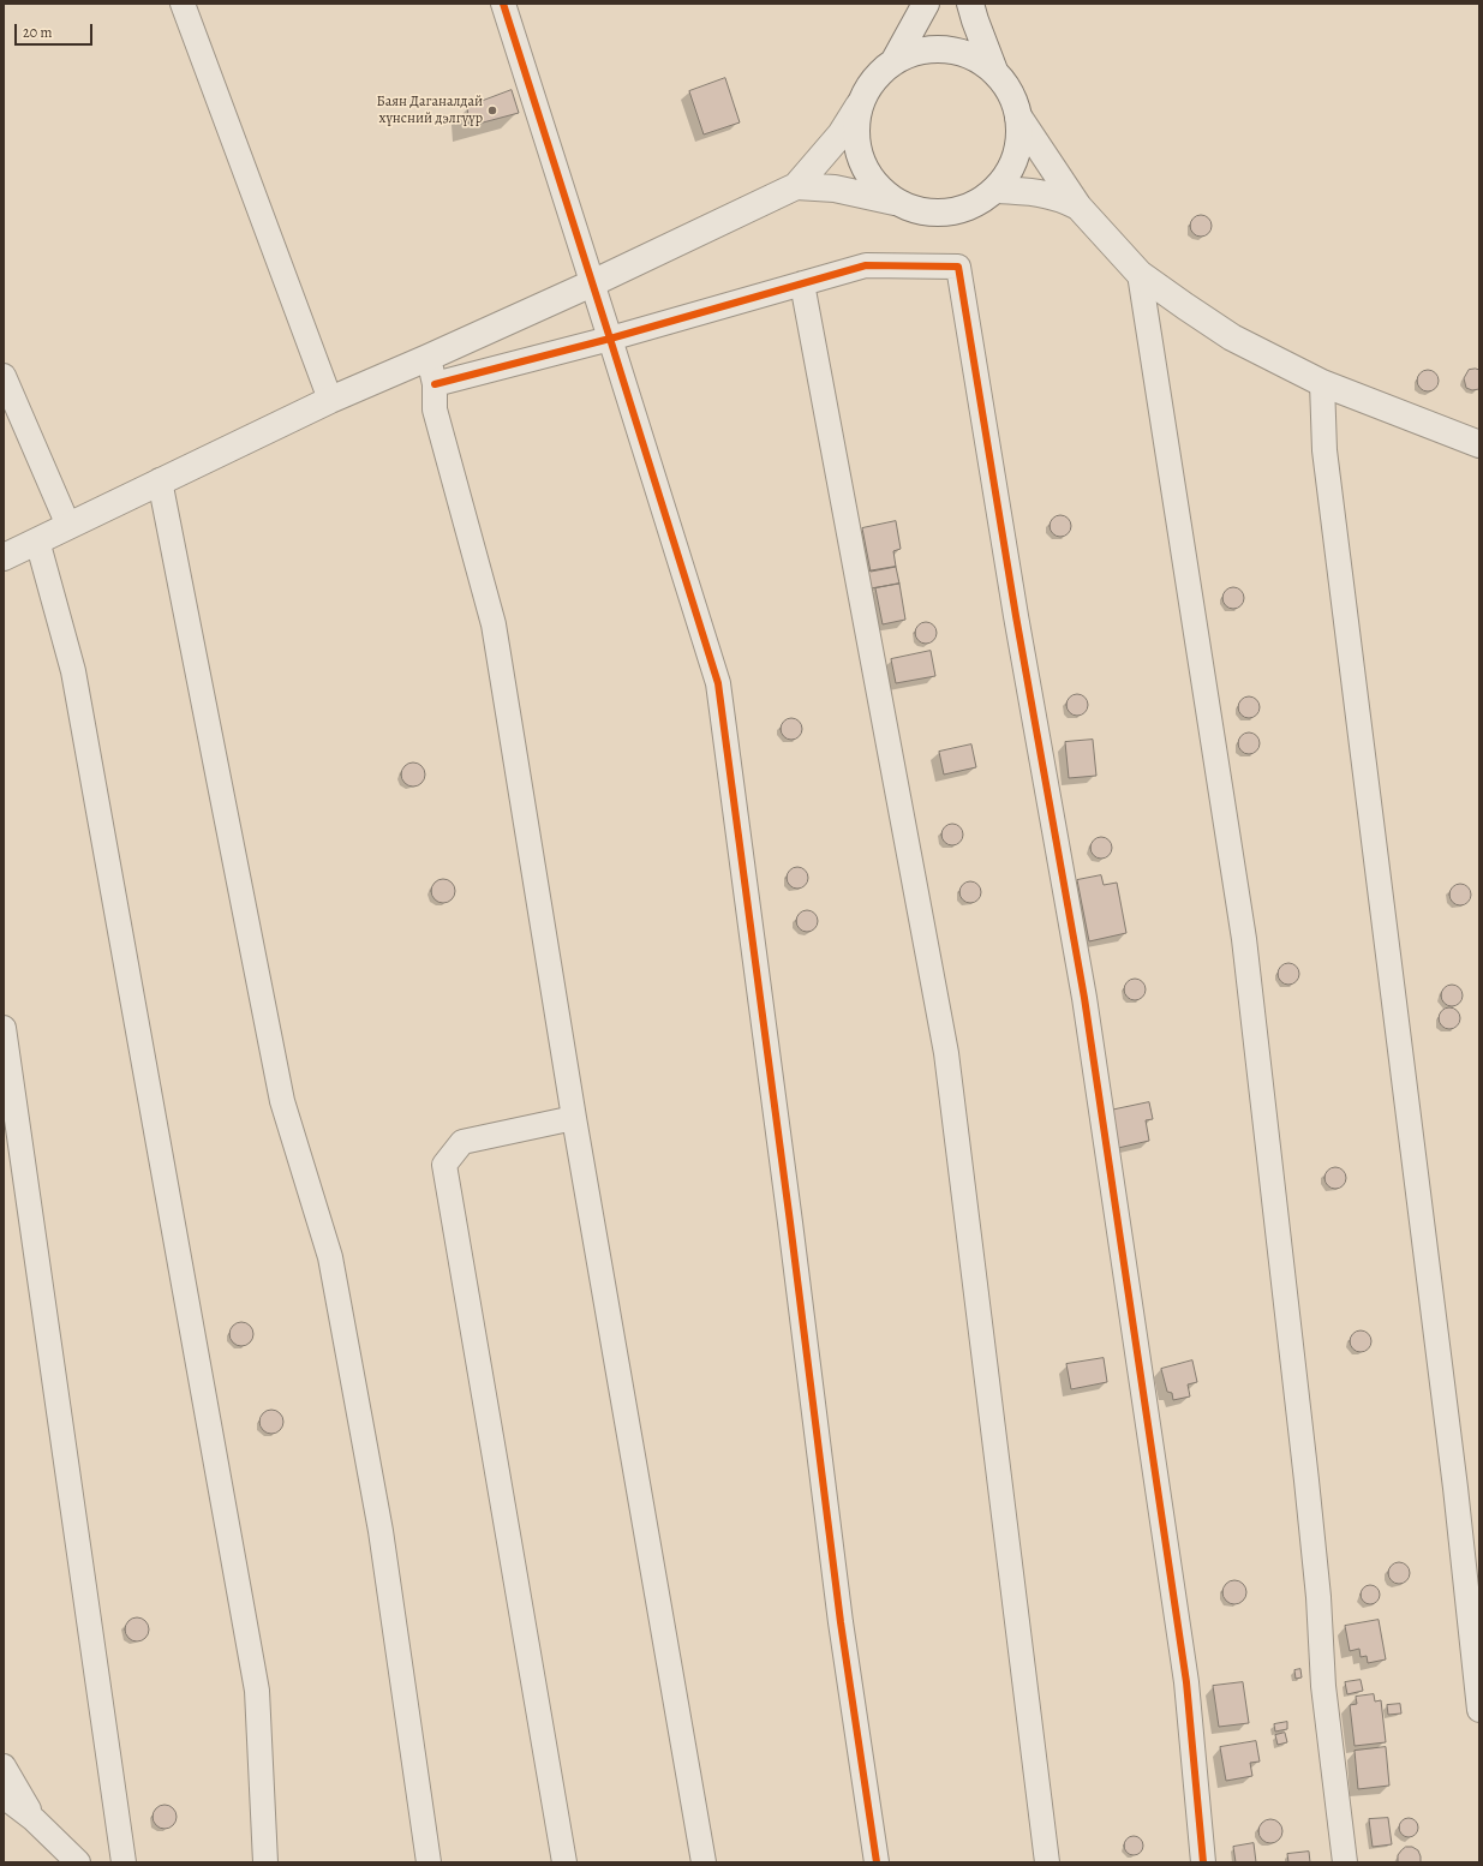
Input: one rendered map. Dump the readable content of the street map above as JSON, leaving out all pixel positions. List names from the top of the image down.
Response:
{
  "places": ["Баян Даганалдай хүнсний дэлгүүр"],
  "scale_bar": "20 m"
}
